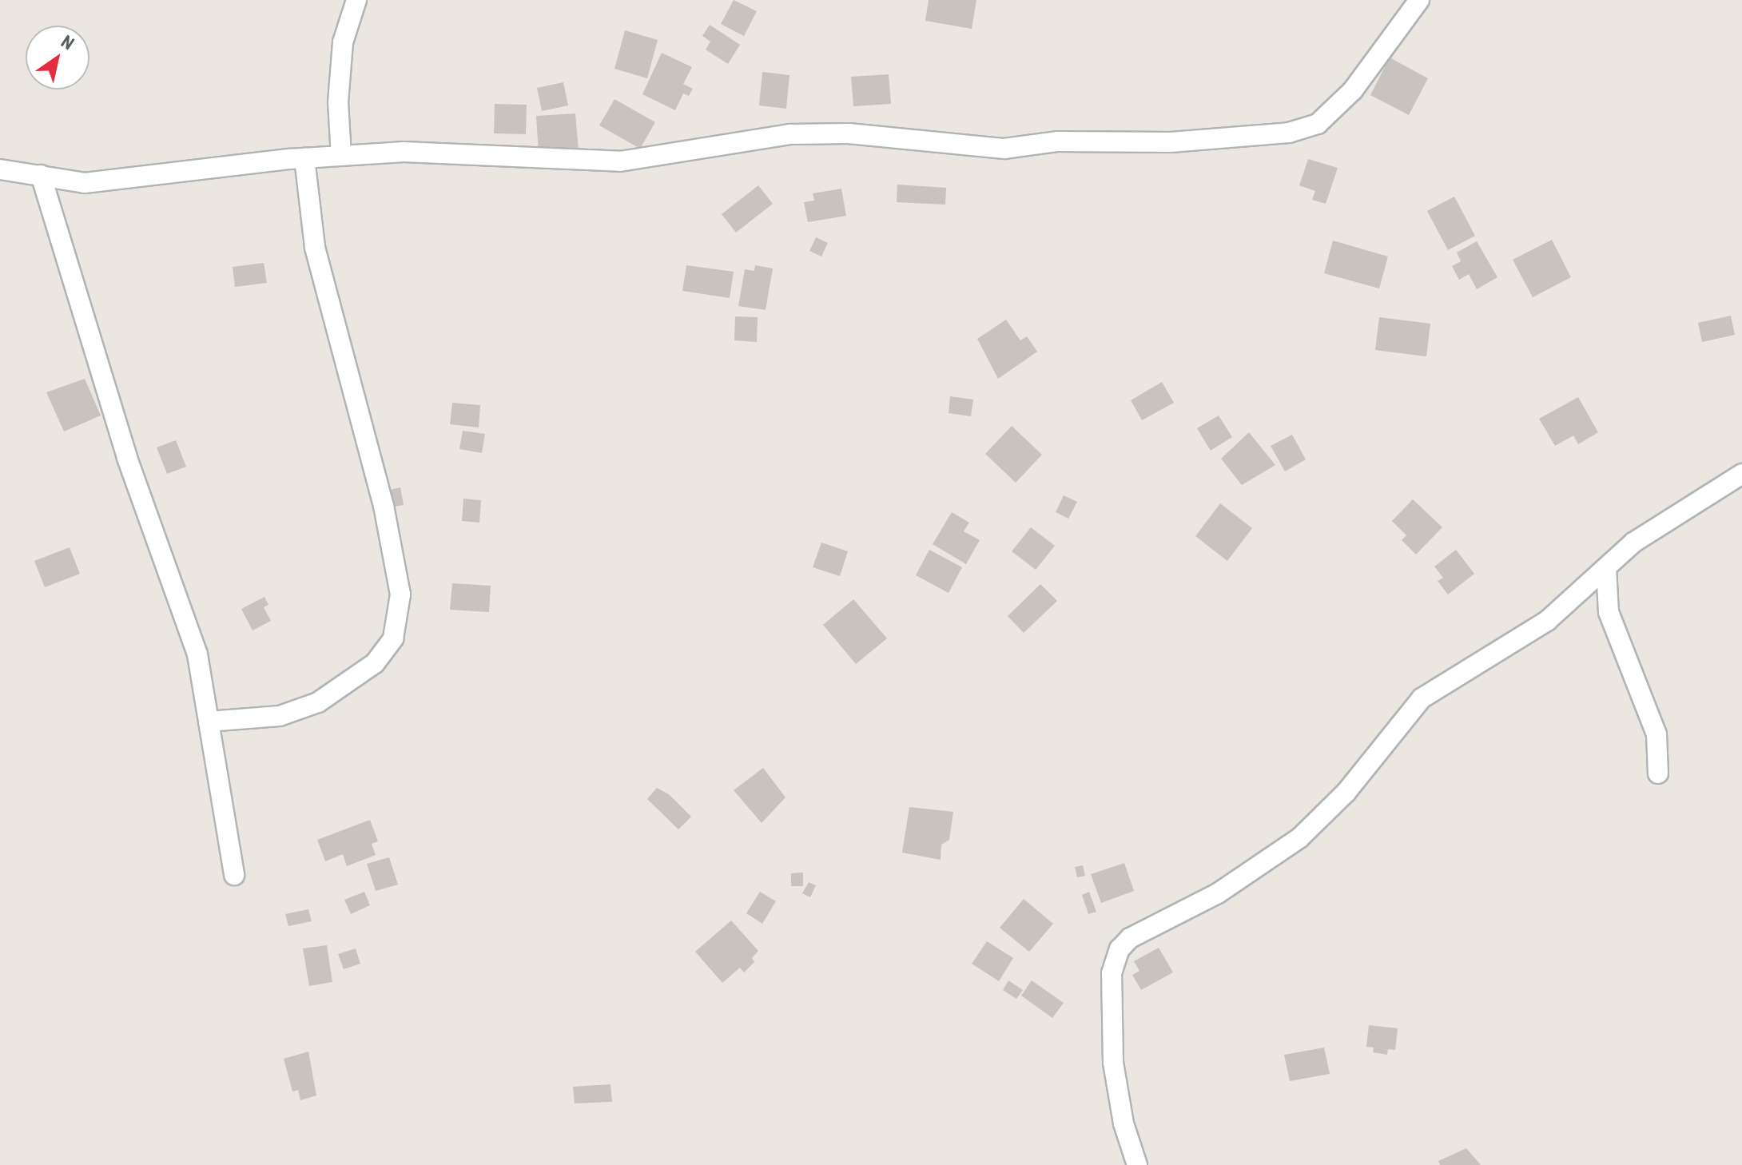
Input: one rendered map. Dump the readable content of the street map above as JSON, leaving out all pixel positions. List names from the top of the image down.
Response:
{
  "north": "top right"
}
